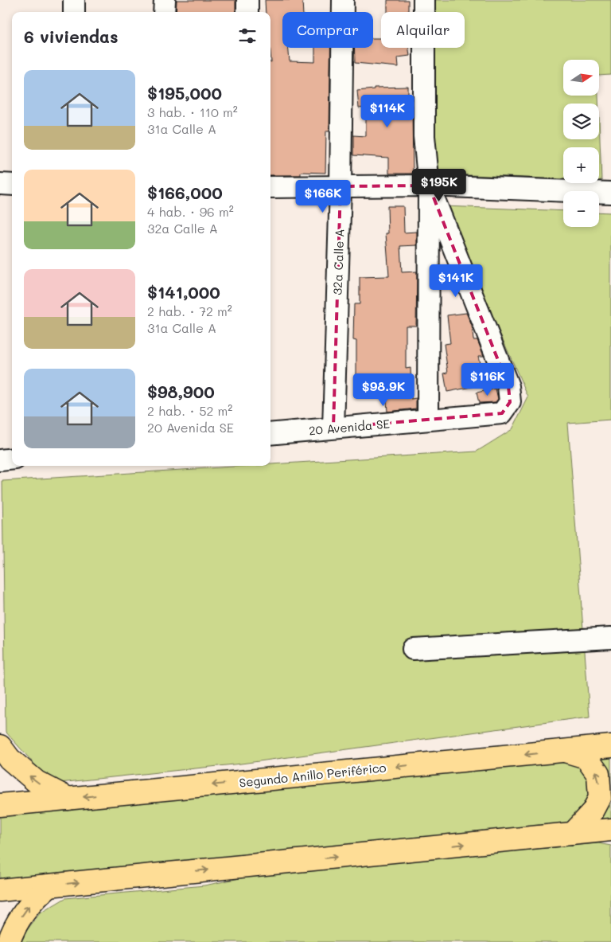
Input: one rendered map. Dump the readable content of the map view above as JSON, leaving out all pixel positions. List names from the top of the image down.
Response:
{
  "streets": {
    "main road": ["Segundo Anillo Periférico"],
    "street": ["32a Calle A", "20 Avenida SE"]
  },
  "crossings": [
    ["32a Calle A", "20 Avenida SE"]
  ],
  "north": "right",
  "page": {
    "chip": ["Comprar", "Alquilar"],
    "heading": "6 viviendas",
    "map_buttons": ["+", "−"],
    "list": [
      {
        "name": "$195,000",
        "note": "3 hab. · 110 m² · 31a Calle A"
      },
      {
        "name": "$166,000",
        "note": "4 hab. · 96 m² · 32a Calle A"
      },
      {
        "name": "$141,000",
        "note": "2 hab. · 72 m² · 31a Calle A"
      },
      {
        "name": "$98,900",
        "note": "2 hab. · 52 m² · 20 Avenida SE"
      }
    ],
    "price": [
      "$114K",
      "$195K",
      "$166K",
      "$141K",
      "$116K",
      "$98.9K"
    ]
  }
}
